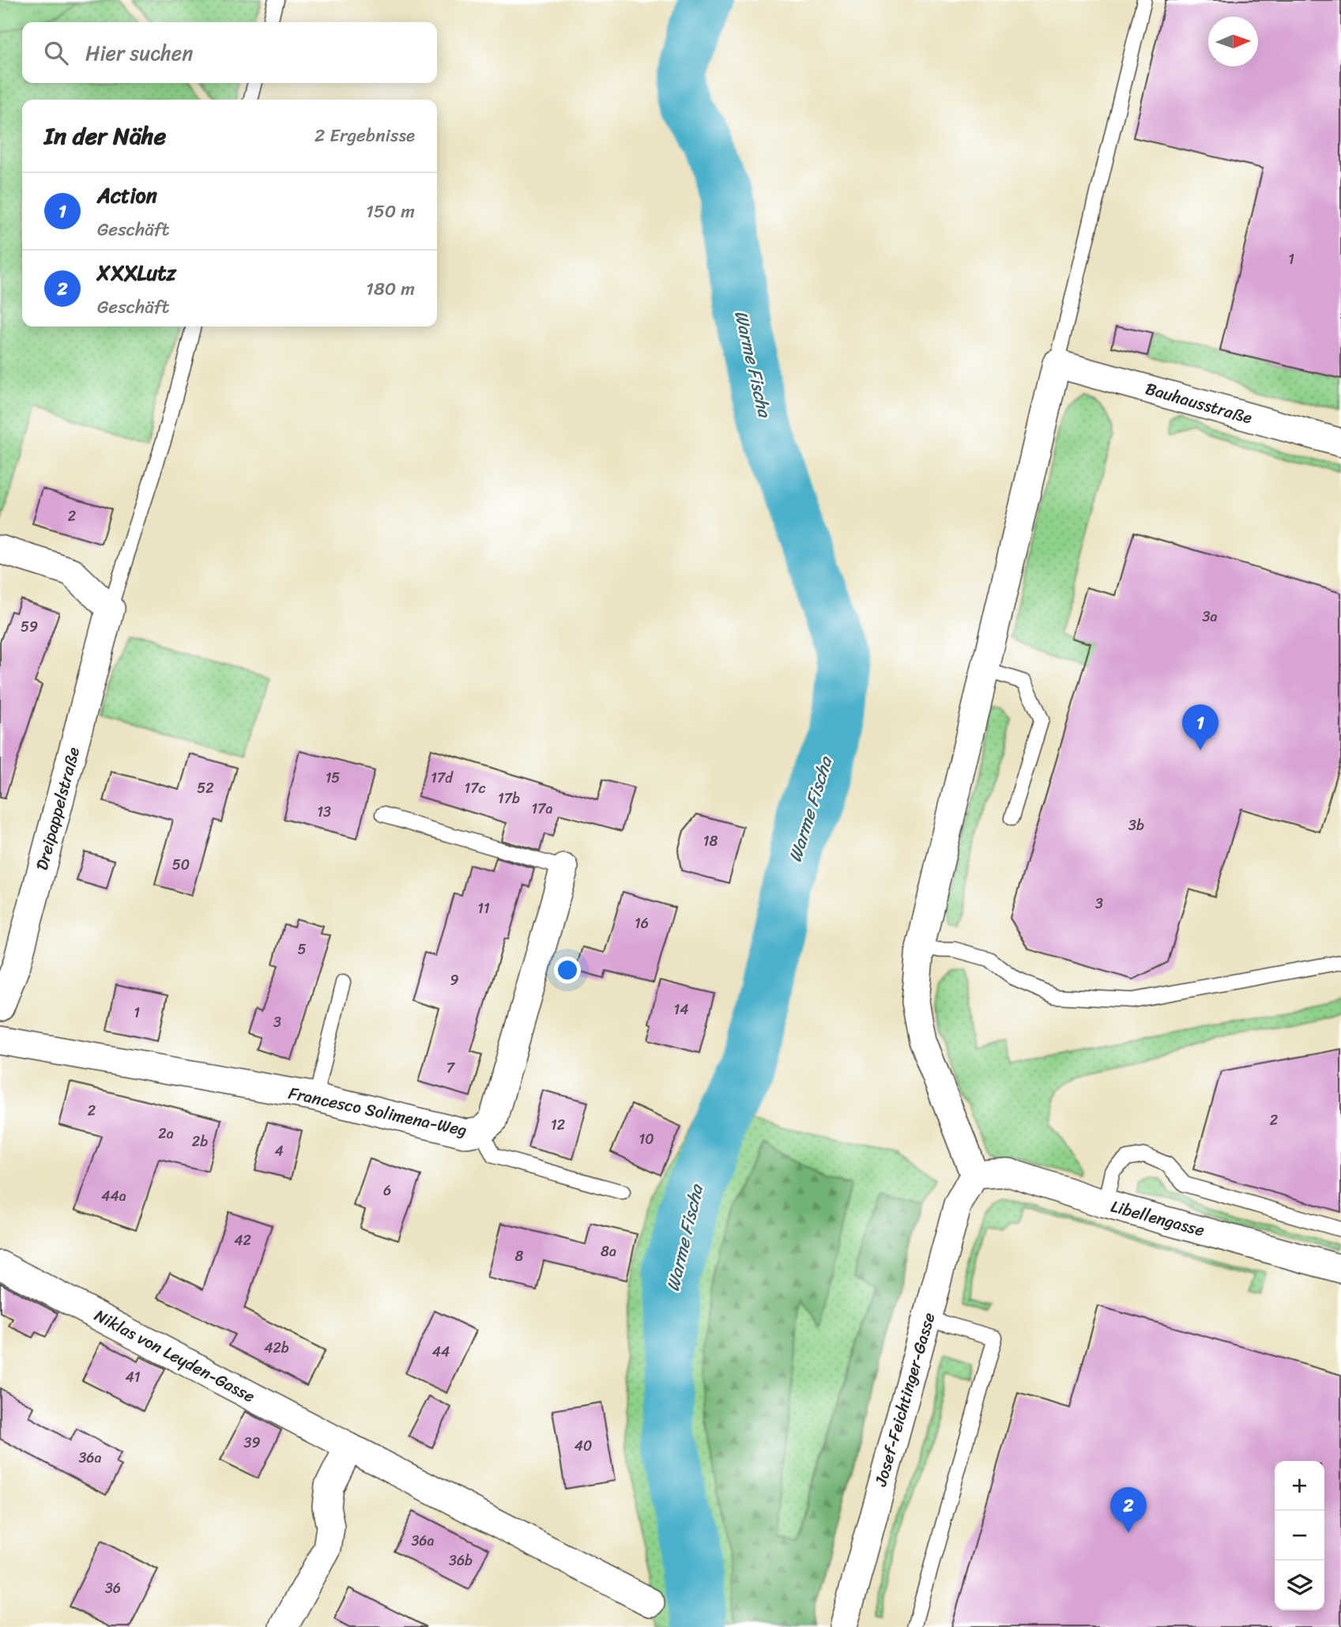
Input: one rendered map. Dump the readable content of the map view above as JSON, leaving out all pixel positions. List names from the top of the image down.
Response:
{
  "streets": {
    "street": [
      "Bauhausstraße",
      "Dreipappelstraße",
      "Francesco Solimena-Weg",
      "Libellengasse",
      "Niklas von Leyden-Gasse",
      "Josef-Feichtinger-Gasse"
    ]
  },
  "crossings": [
    ["Libellengasse", "Josef-Feichtinger-Gasse"]
  ],
  "water": ["Warme Fischa"],
  "house_numbers": [
    "1",
    "2",
    "3a",
    "59",
    "15",
    "17d",
    "52",
    "17c",
    "17b",
    "17a",
    "13",
    "3b",
    "18",
    "50",
    "3",
    "11",
    "16",
    "5",
    "9",
    "14",
    "1",
    "3",
    "7",
    "2",
    "2",
    "12",
    "2a",
    "10",
    "2b",
    "4",
    "6",
    "44a",
    "42",
    "8a",
    "8",
    "42b",
    "44",
    "41",
    "39",
    "40",
    "36a",
    "36a",
    "36b",
    "36"
  ],
  "north": "right",
  "page": {
    "search": "Hier suchen",
    "heading": ["In der Nähe", "2 Ergebnisse"],
    "list": [
      {
        "mark": "1",
        "name": "Action",
        "note": "Geschäft",
        "value": "150 m"
      },
      {
        "mark": "2",
        "name": "XXXLutz",
        "note": "Geschäft",
        "value": "180 m"
      }
    ],
    "pins": ["1", "2"],
    "map_buttons": ["+", "−"]
  }
}
